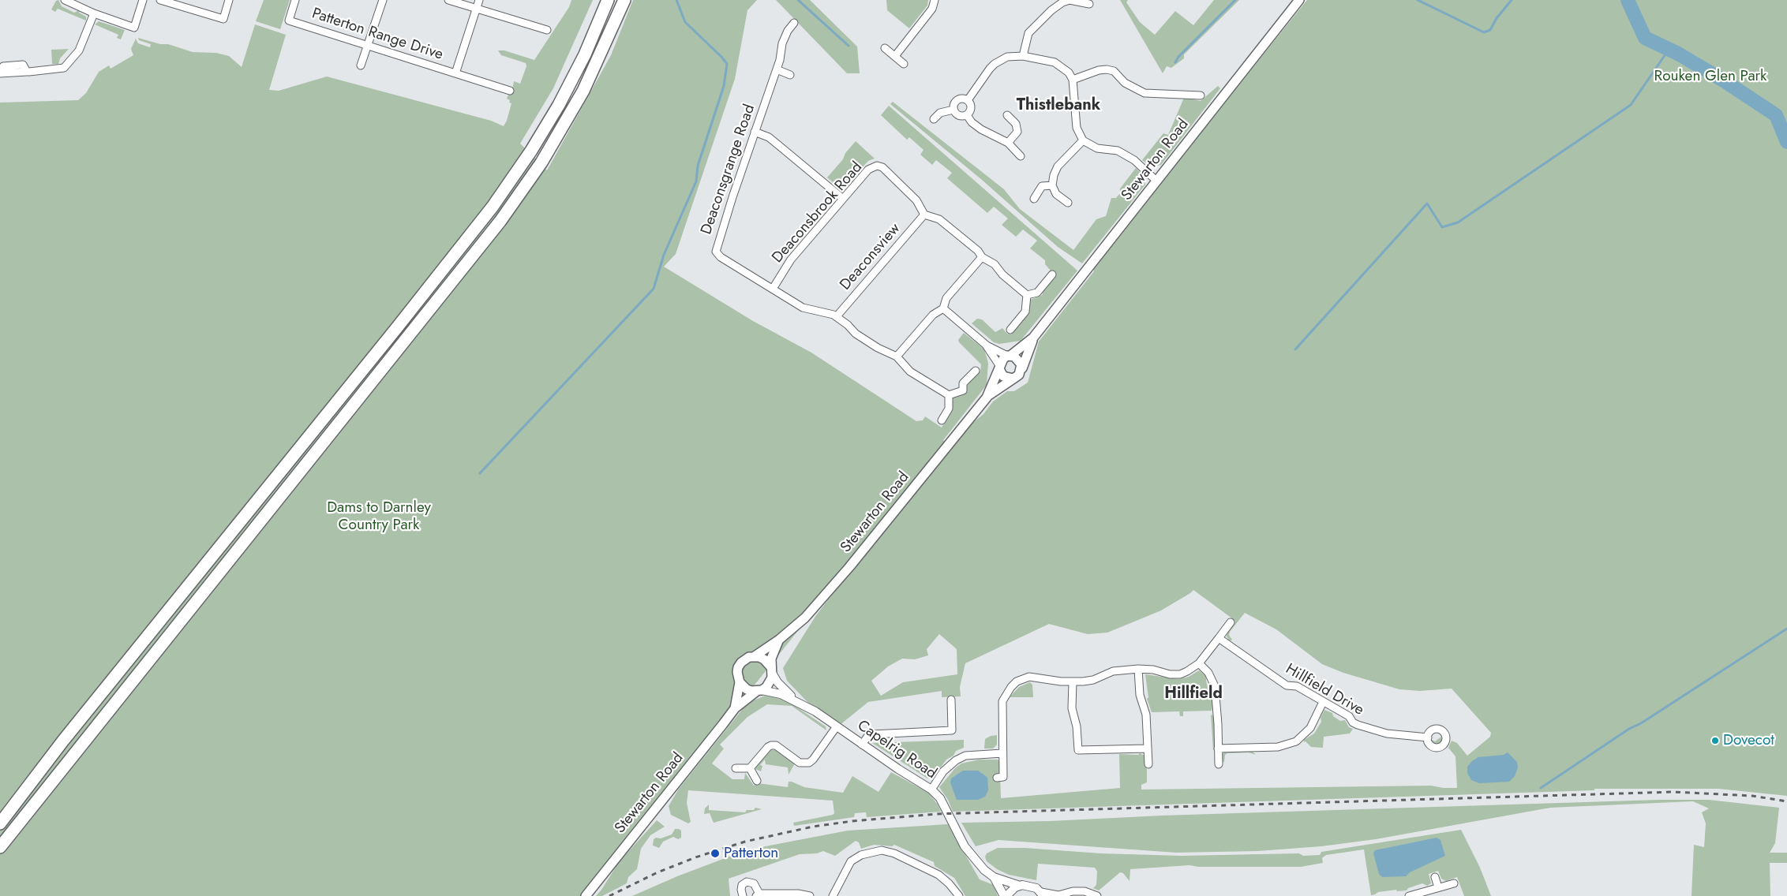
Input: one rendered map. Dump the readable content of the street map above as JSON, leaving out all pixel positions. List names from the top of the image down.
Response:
{
  "streets": {
    "main road": ["Stewarton Road"],
    "street": [
      "Patterton Range Drive",
      "Deaconsgrange Road",
      "Deaconsbrook Road",
      "Deaconsview",
      "Hillfield Drive",
      "Capelrig Road"
    ]
  },
  "crossings": [
    ["Stewarton Road", "Capelrig Road"],
    ["Deaconsgrange Road", "Deaconsbrook Road"],
    ["Deaconsgrange Road", "Deaconsview"],
    ["Deaconsbrook Road", "Deaconsview"]
  ],
  "districts": ["Thistlebank", "Hillfield"],
  "parks": ["Rouken Glen Park", "Dams to Darnley Country Park"],
  "places": ["Dovecot", "Patterton"]
}
